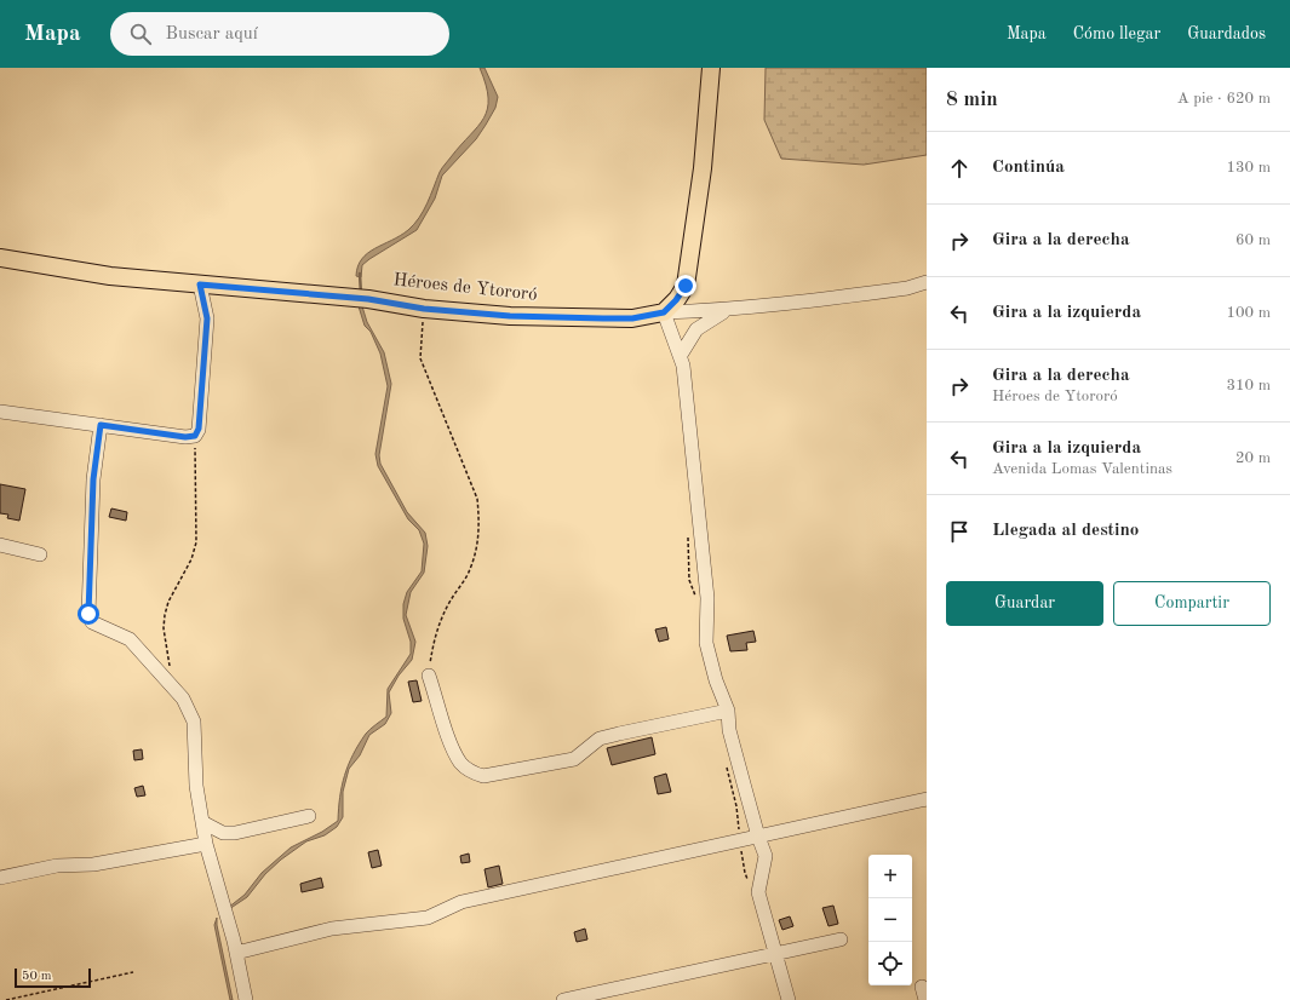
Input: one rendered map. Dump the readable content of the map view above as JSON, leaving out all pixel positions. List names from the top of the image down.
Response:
{
  "streets": {
    "main road": ["Héroes de Ytororó"]
  },
  "scale_bar": "50 m",
  "page": {
    "header": "Mapa",
    "search": "Buscar aquí",
    "nav": ["Mapa", "Cómo llegar", "Guardados"],
    "heading": ["8 min", "A pie · 620 m"],
    "list": [
      ["Continúa", "130 m"],
      ["Gira a la derecha", "60 m"],
      ["Gira a la izquierda", "100 m"],
      ["Gira a la derecha", "Héroes de Ytororó", "310 m"],
      ["Gira a la izquierda", "Avenida Lomas Valentinas", "20 m"],
      "Llegada al destino"
    ],
    "buttons": ["Guardar", "Compartir"],
    "map_buttons": ["+", "−"],
    "scale": "50 m"
  }
}
